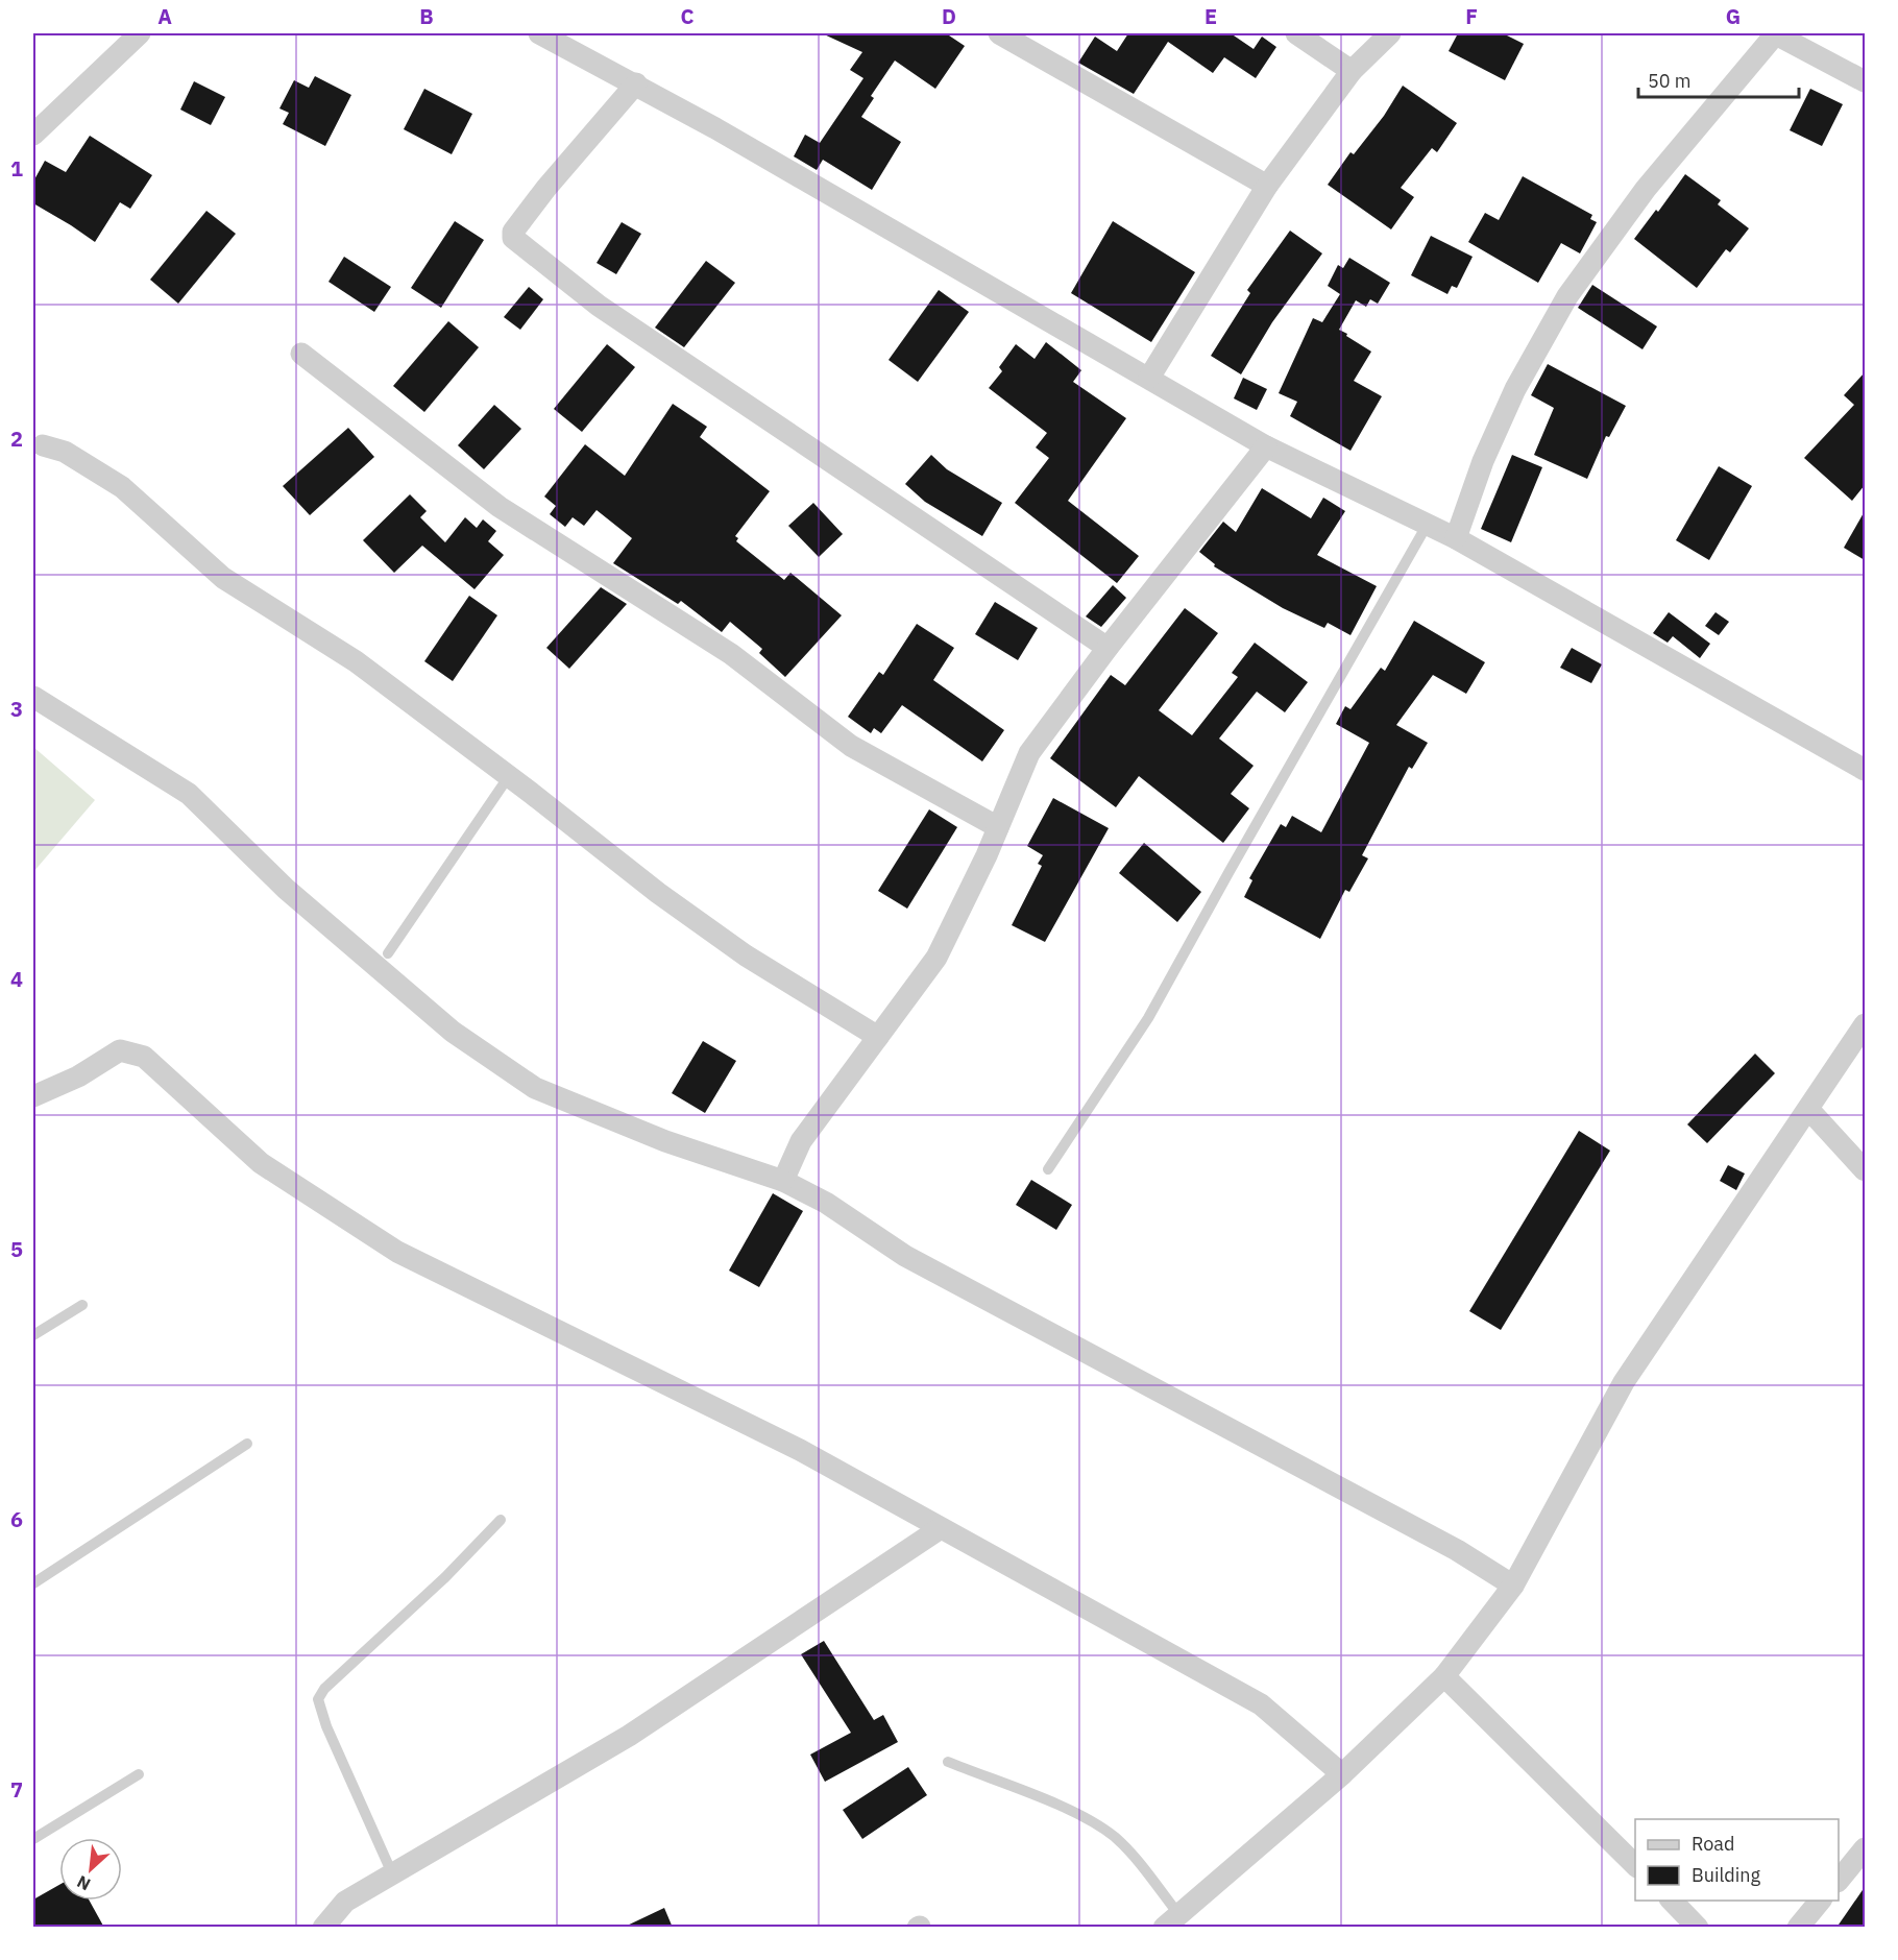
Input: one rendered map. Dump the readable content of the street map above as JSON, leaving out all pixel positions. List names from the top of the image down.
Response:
{
  "legend": ["Road", "Building"],
  "scale_bar": "50 m",
  "north": "bottom left",
  "grid": {
    "columns": [
      "A",
      "B",
      "C",
      "D",
      "E",
      "F",
      "G"
    ],
    "rows": [
      "1",
      "2",
      "3",
      "4",
      "5",
      "6",
      "7"
    ]
  }
}
